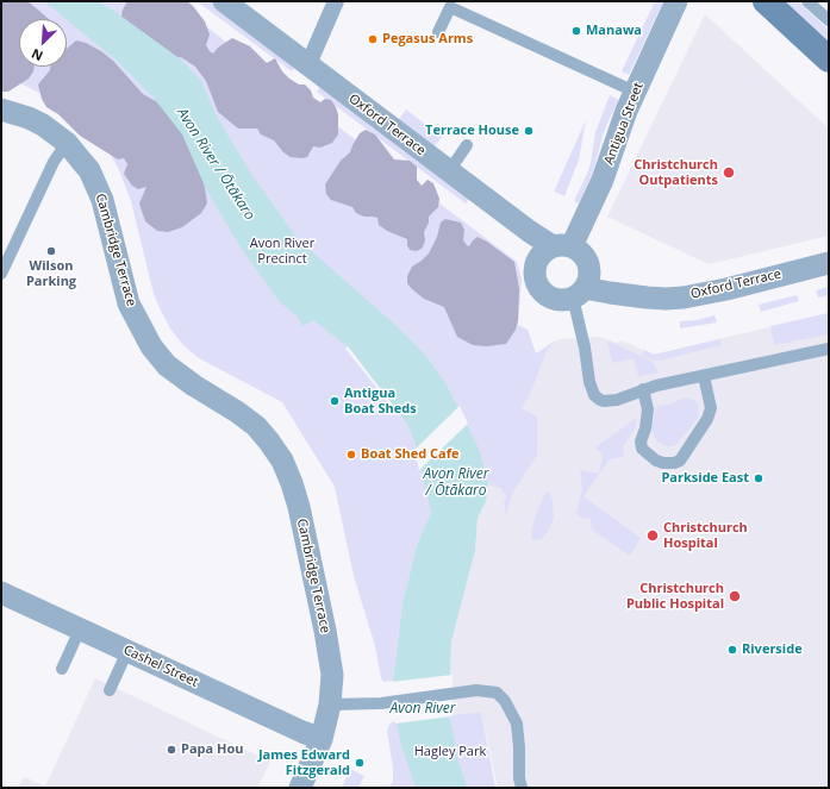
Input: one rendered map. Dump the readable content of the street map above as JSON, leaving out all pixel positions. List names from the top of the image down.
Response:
{
  "streets": {
    "street": [
      "Antigua Street",
      "Oxford Terrace",
      "Cambridge Terrace",
      "Cashel Street"
    ]
  },
  "crossings": [
    ["Antigua Street", "Oxford Terrace"],
    ["Cambridge Terrace", "Cashel Street"]
  ],
  "water": ["Avon River / Ōtākaro", "Avon River"],
  "parks": ["Avon River Precinct", "Hagley Park"],
  "places": [
    "Manawa",
    "Pegasus Arms",
    "Terrace House",
    "Christchurch Outpatients",
    "Wilson Parking",
    "Antigua Boat Sheds",
    "Boat Shed Cafe",
    "Parkside East",
    "Christchurch Hospital",
    "Christchurch Public Hospital",
    "Riverside",
    "Papa Hou",
    "James Edward Fitzgerald"
  ],
  "north": "bottom left"
}
